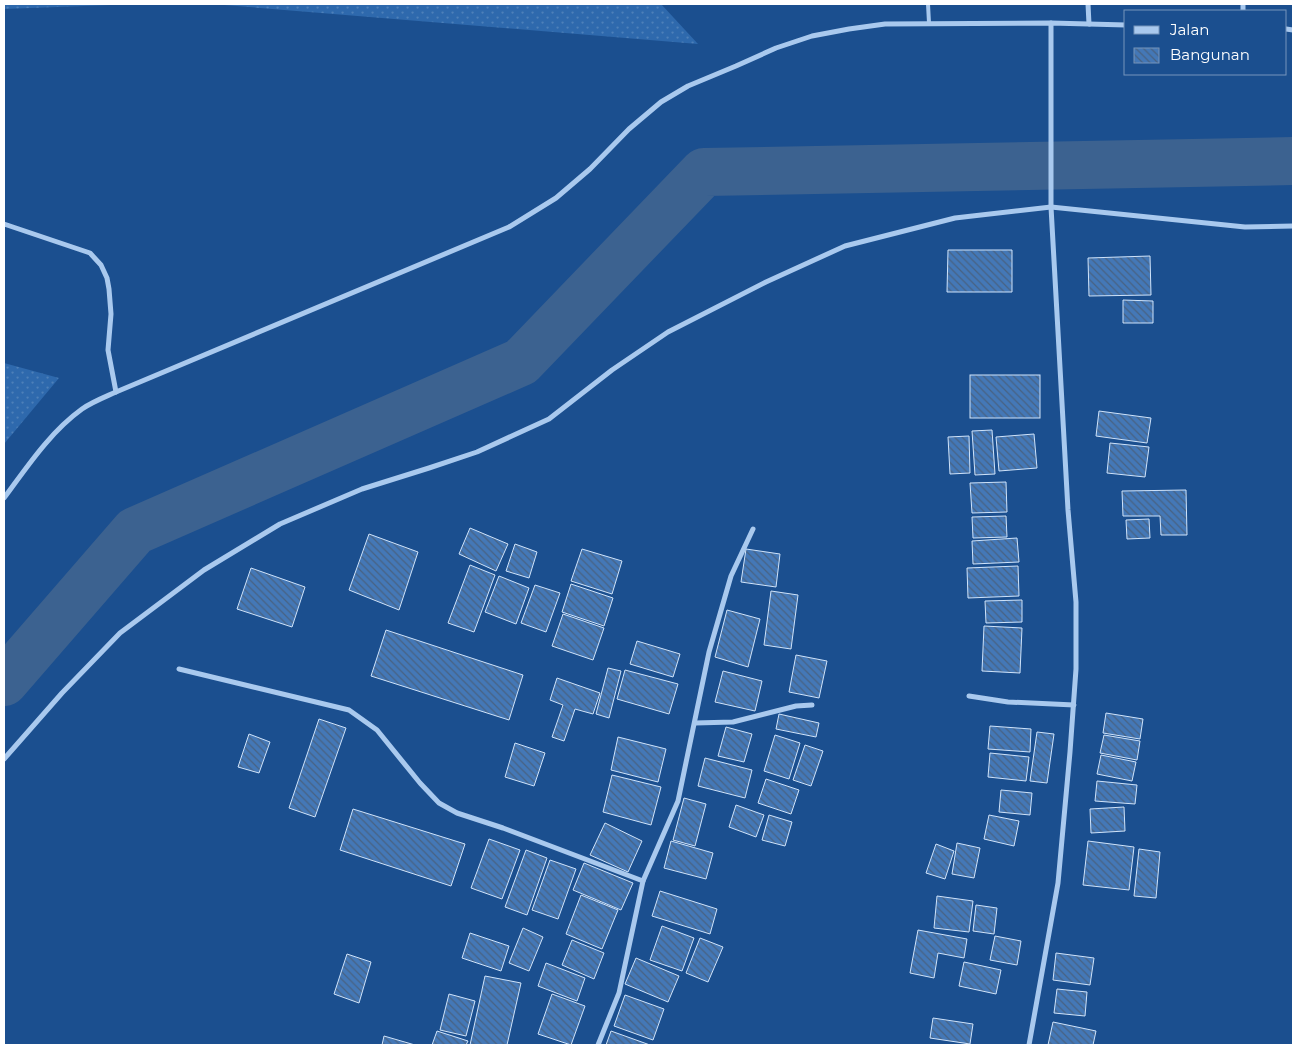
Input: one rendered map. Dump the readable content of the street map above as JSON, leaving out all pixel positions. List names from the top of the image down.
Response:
{
  "legend": ["Jalan", "Bangunan"]
}
